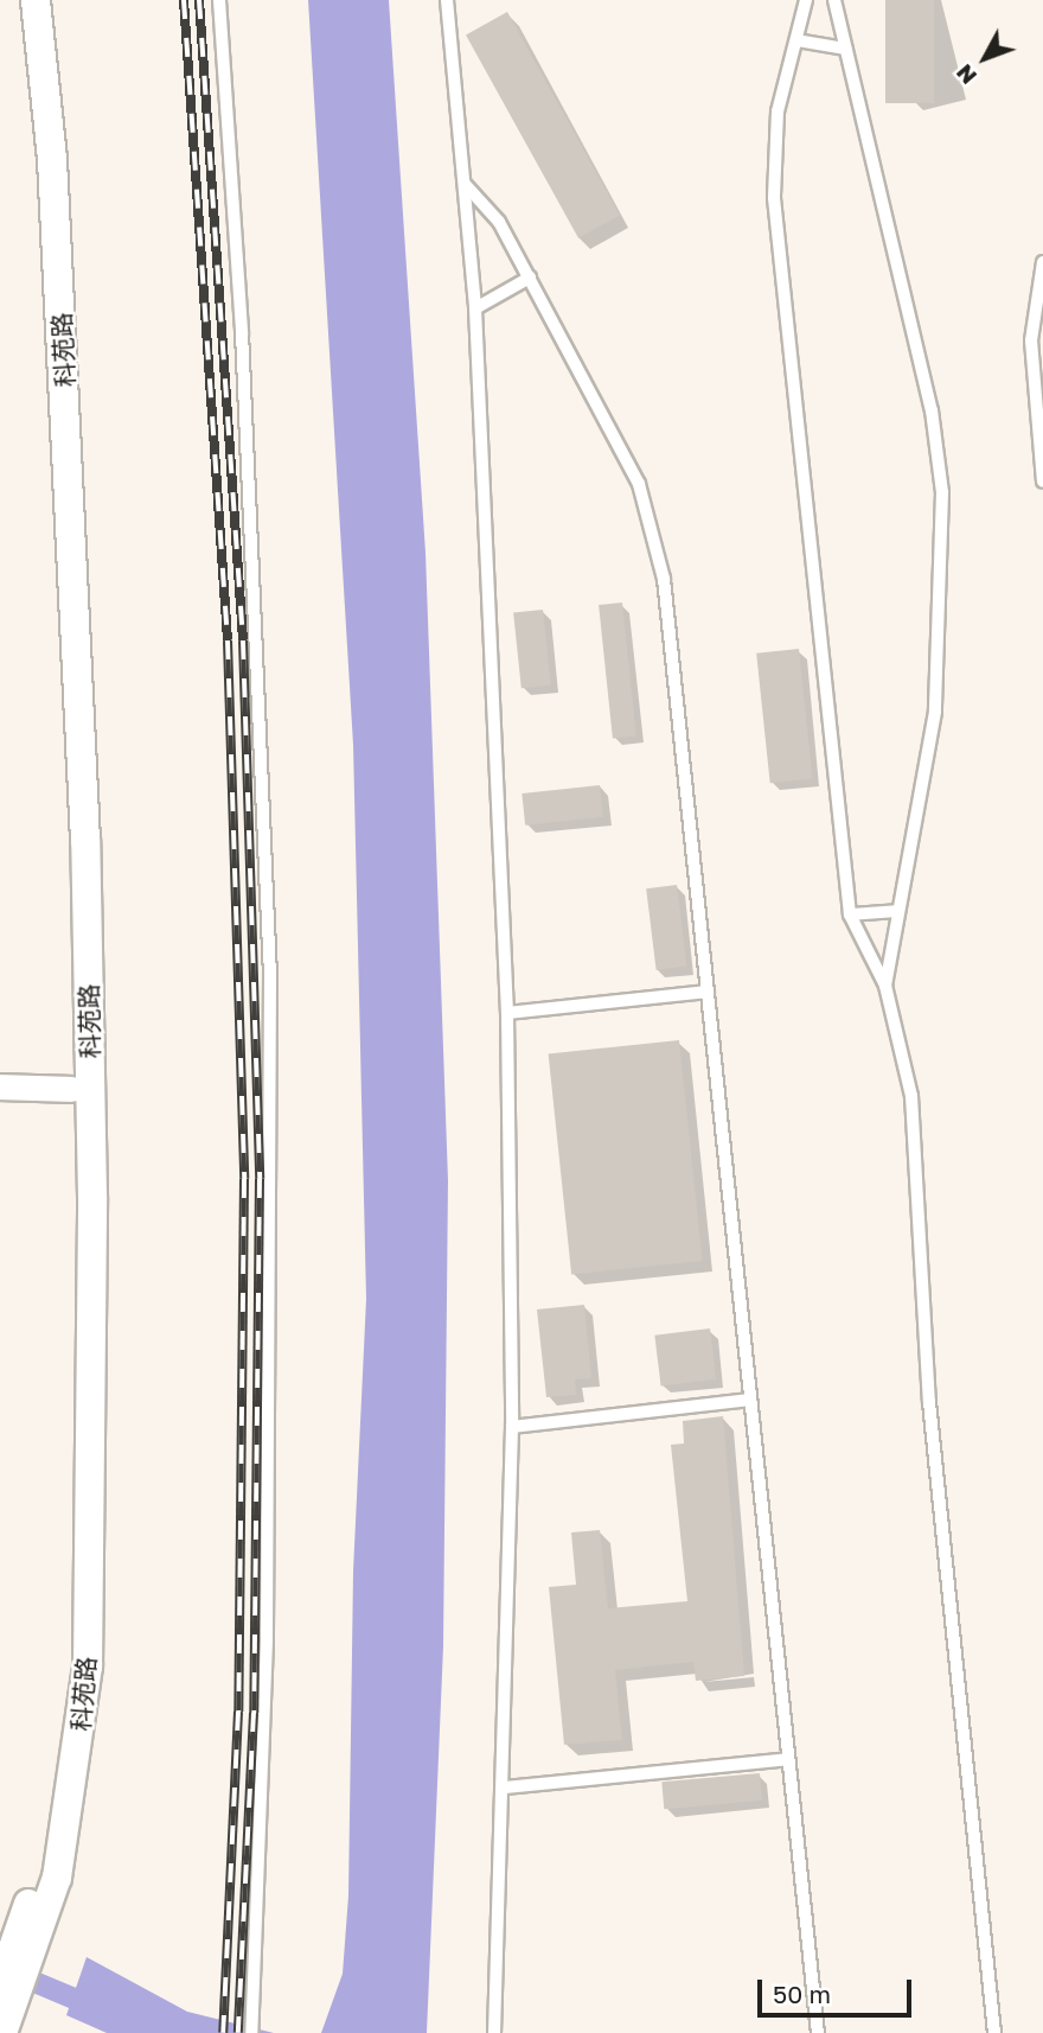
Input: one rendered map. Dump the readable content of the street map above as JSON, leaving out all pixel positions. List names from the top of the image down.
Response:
{
  "streets": {
    "street": ["科苑路"]
  },
  "scale_bar": "50 m",
  "north": "bottom left"
}
